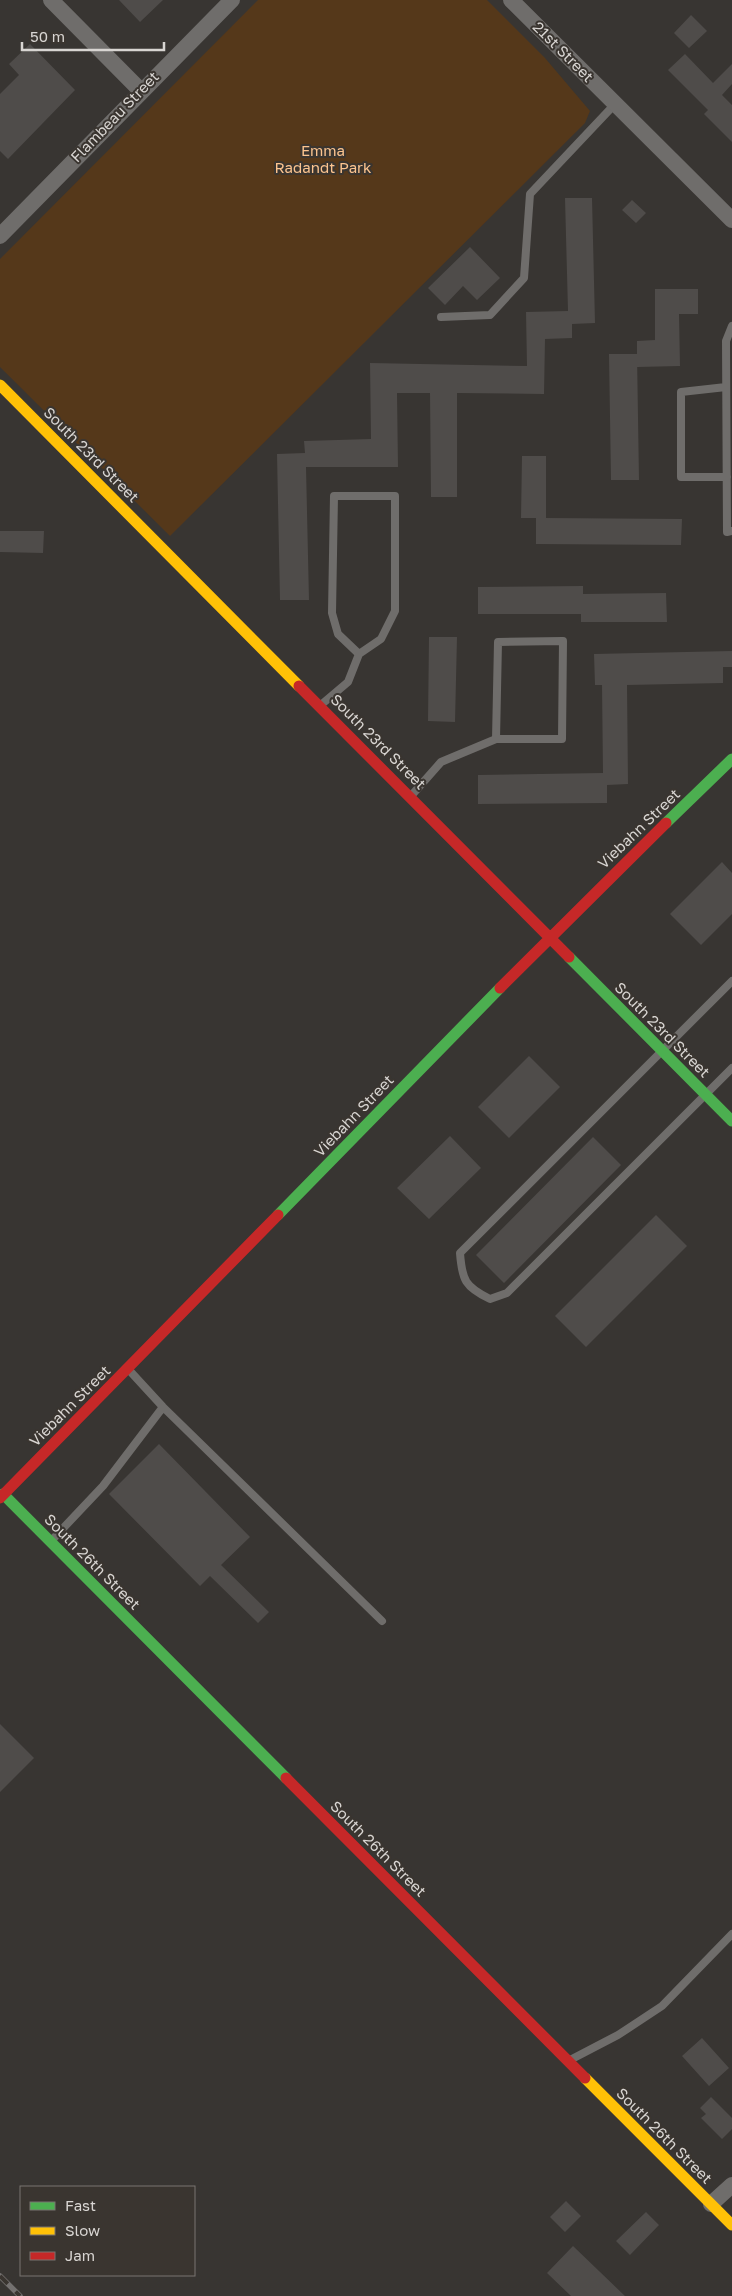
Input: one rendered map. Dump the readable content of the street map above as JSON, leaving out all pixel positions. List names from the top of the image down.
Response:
{
  "streets": {
    "street": [
      "21st Street",
      "Flambeau Street",
      "South 23rd Street",
      "Viebahn Street",
      "South 26th Street"
    ]
  },
  "crossings": [
    ["South 23rd Street", "Viebahn Street"],
    ["Viebahn Street", "South 26th Street"]
  ],
  "parks": ["Emma Radandt Park"],
  "legend": ["Fast", "Slow", "Jam"],
  "scale_bar": "50 m"
}
